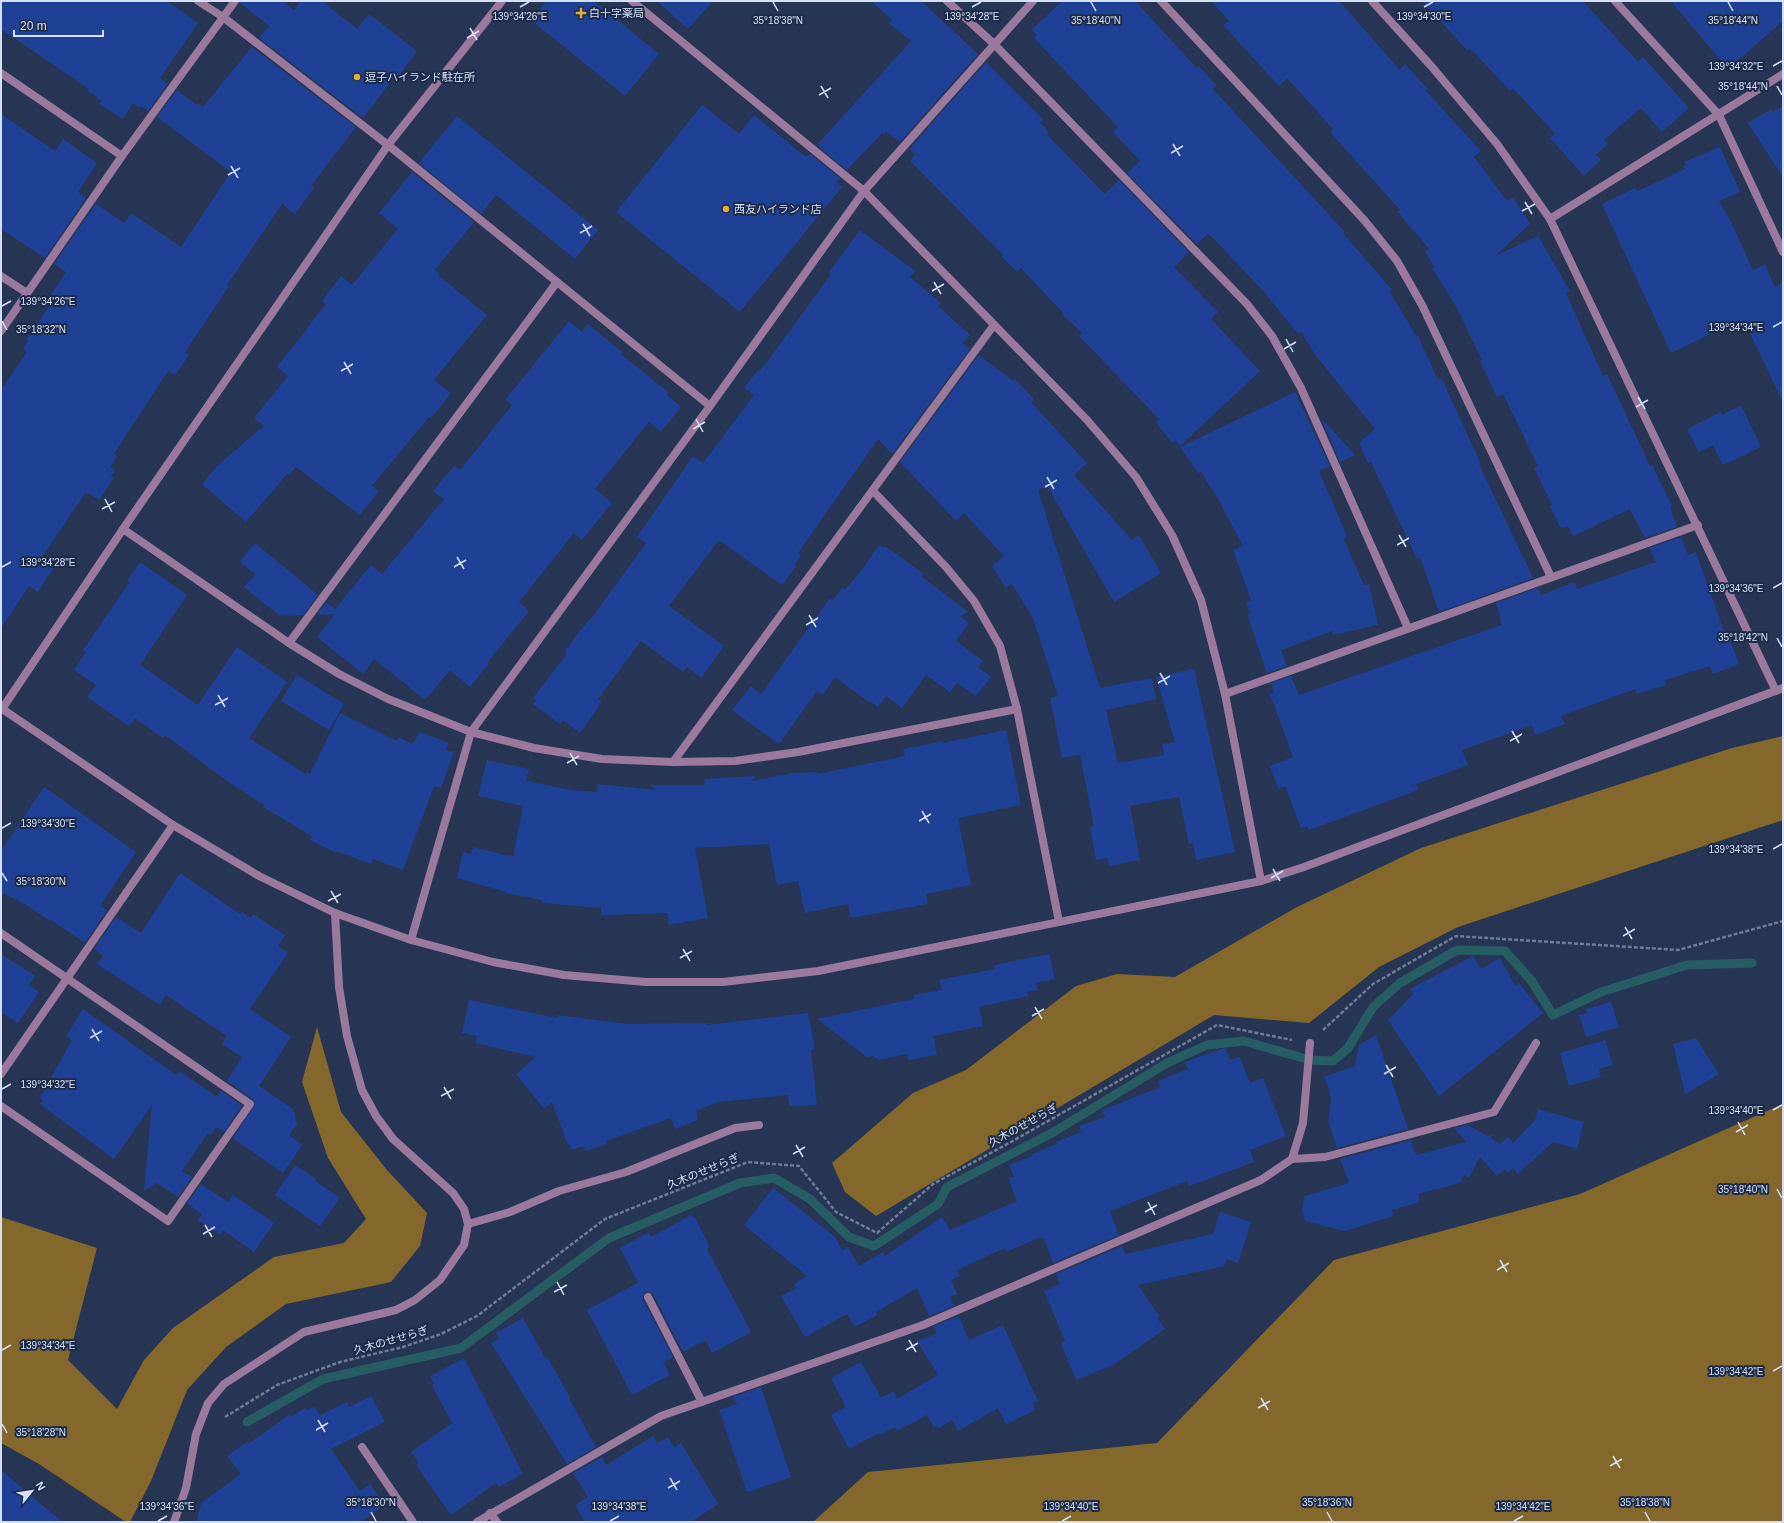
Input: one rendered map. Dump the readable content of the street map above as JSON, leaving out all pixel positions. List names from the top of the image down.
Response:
{
  "streets": {
    "path": ["久木のせせらぎ"]
  },
  "places": {
    "health": ["白十字薬局"],
    "other": ["逗子ハイランド駐在所", "西友ハイランド店"]
  },
  "scale_bar": "20 m",
  "north": "top right",
  "coordinates": [
    "139°34'26\"E",
    "139°34'28\"E",
    "139°34'30\"E",
    "35°18'44\"N",
    "35°18'40\"N",
    "35°18'38\"N",
    "139°34'32\"E",
    "139°34'34\"E",
    "35°18'32\"N",
    "139°34'36\"E",
    "35°18'42\"N",
    "139°34'38\"E",
    "35°18'30\"N",
    "139°34'40\"E",
    "139°34'42\"E",
    "35°18'28\"N",
    "35°18'36\"N"
  ]
}
